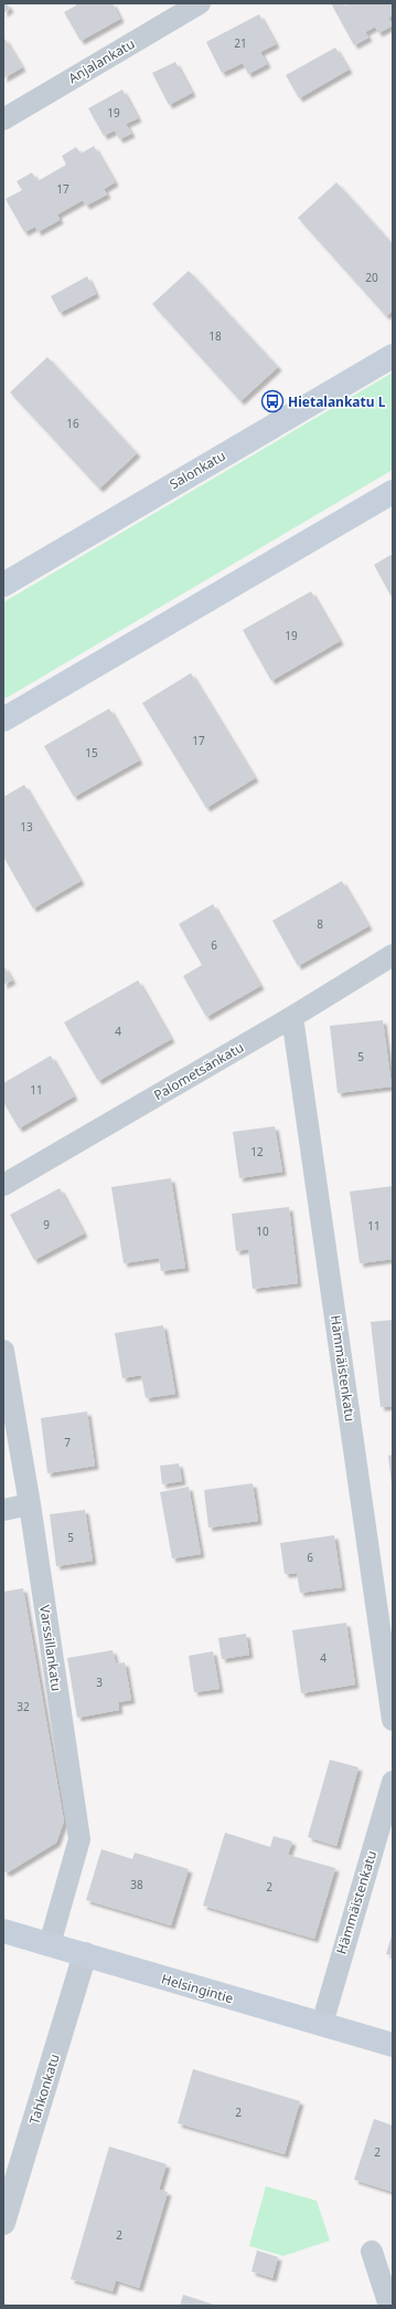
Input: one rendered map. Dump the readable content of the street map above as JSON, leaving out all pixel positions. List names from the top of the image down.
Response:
{
  "streets": {
    "main road": ["Salonkatu", "Helsingintie"],
    "street": [
      "Anjalankatu",
      "Palometsänkatu",
      "Hämmäistenkatu",
      "Varssillankatu",
      "Tahkonkatu"
    ]
  },
  "crossings": [
    ["Palometsänkatu", "Hämmäistenkatu"],
    ["Hämmäistenkatu", "Helsingintie"],
    ["Varssillankatu", "Helsingintie"],
    ["Helsingintie", "Tahkonkatu"]
  ],
  "places": {
    "bus stop": ["Hietalankatu L"]
  },
  "house_numbers": [
    "21",
    "19",
    "17",
    "20",
    "18",
    "16",
    "19",
    "17",
    "15",
    "13",
    "8",
    "6",
    "4",
    "5",
    "11",
    "12",
    "9",
    "11",
    "10",
    "7",
    "5",
    "6",
    "4",
    "3",
    "32",
    "38",
    "2",
    "2",
    "2",
    "2"
  ]
}
